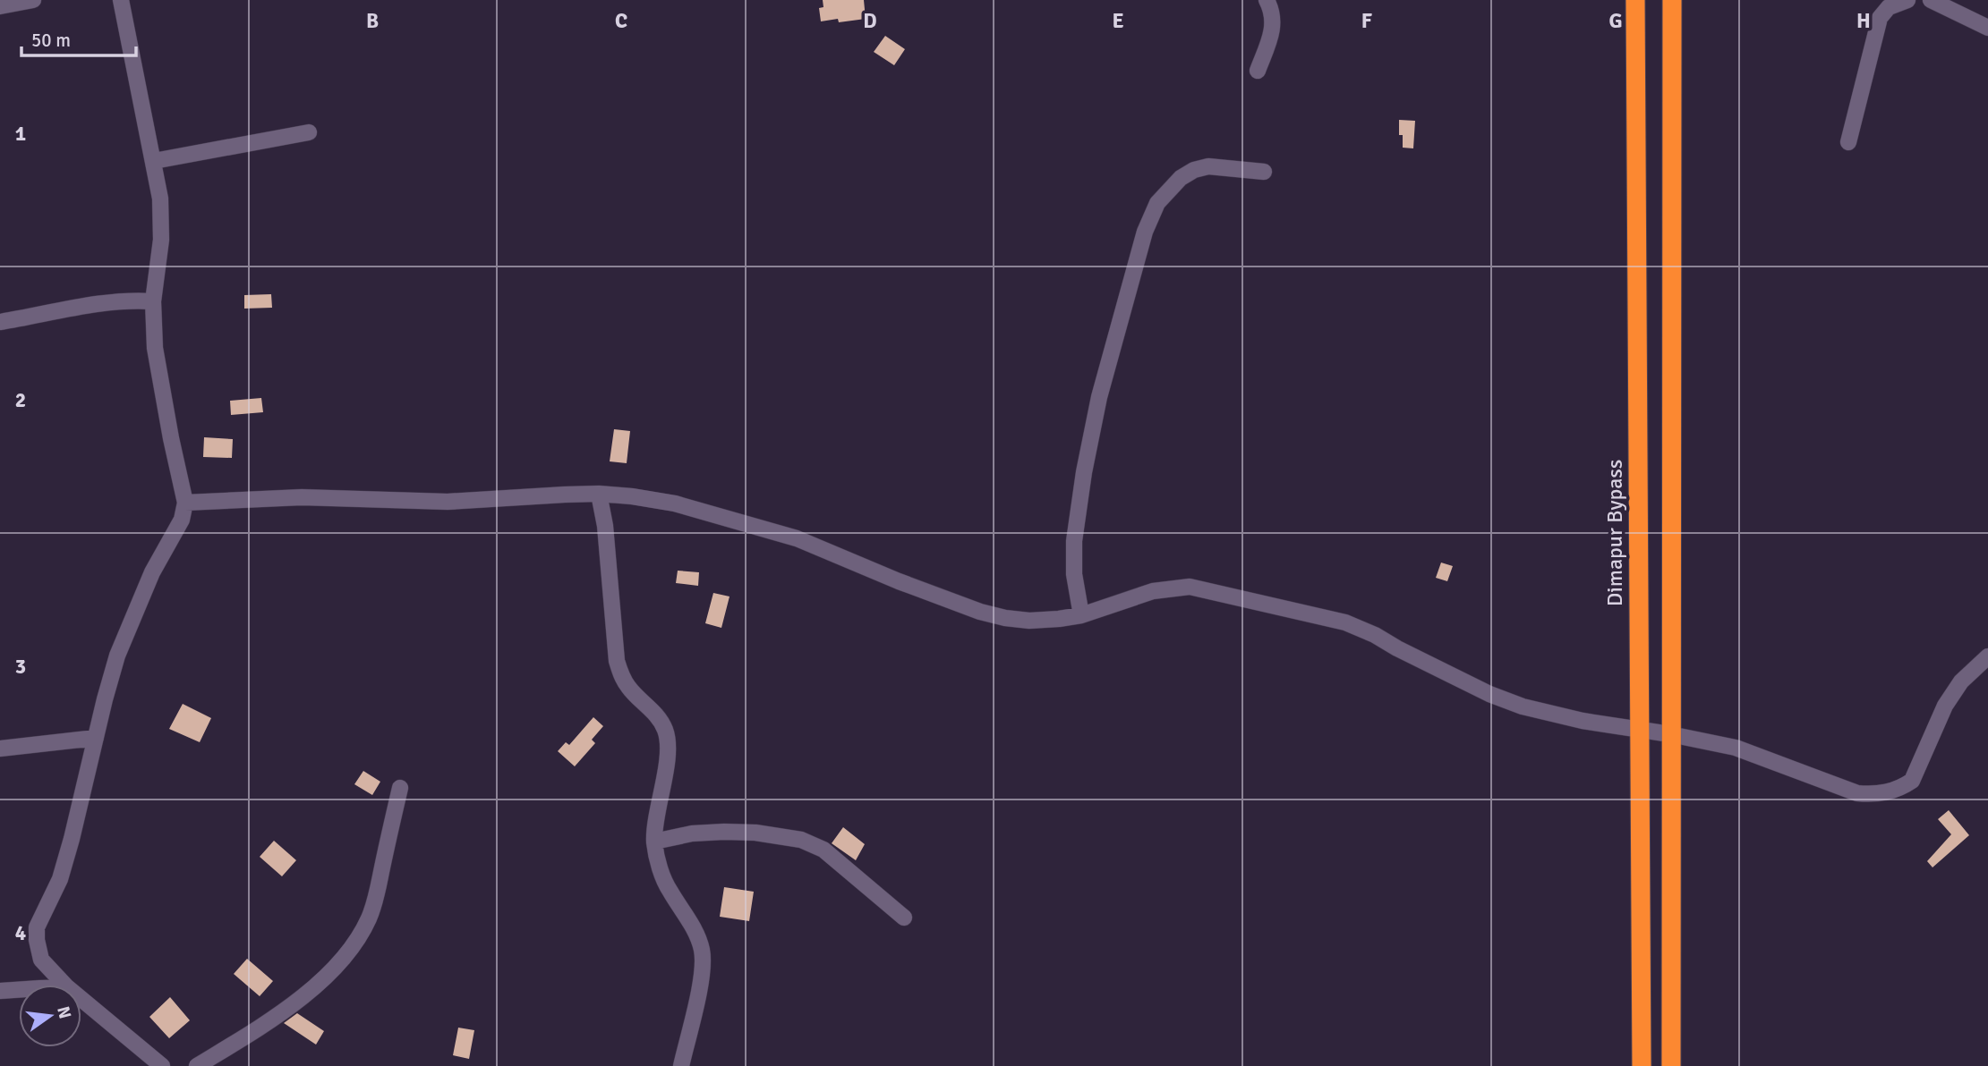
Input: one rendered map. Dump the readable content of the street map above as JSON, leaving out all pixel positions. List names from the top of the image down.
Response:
{
  "streets": {
    "highway": ["Dimapur Bypass"]
  },
  "scale_bar": "50 m",
  "north": "right",
  "grid": {
    "columns": [
      "B",
      "C",
      "D",
      "E",
      "F",
      "G",
      "H"
    ],
    "rows": [
      "1",
      "2",
      "3",
      "4"
    ]
  }
}
